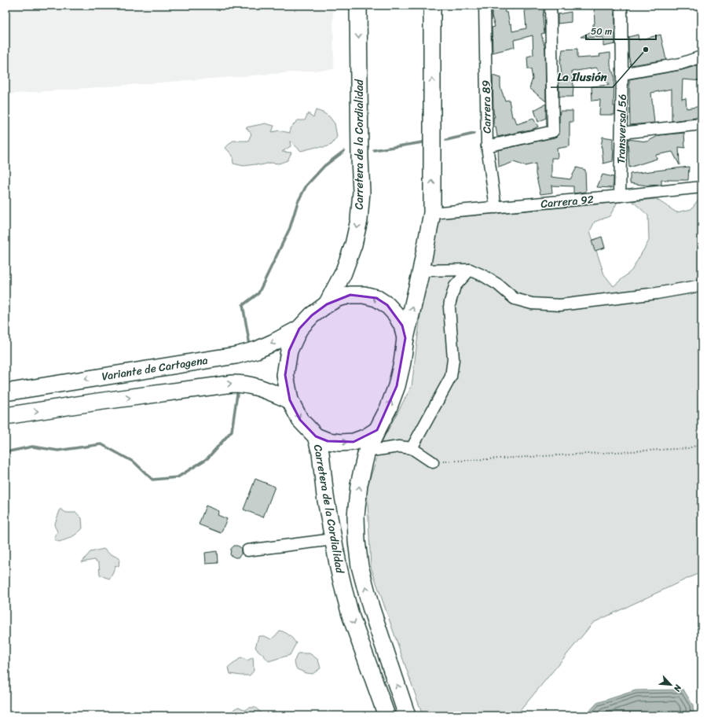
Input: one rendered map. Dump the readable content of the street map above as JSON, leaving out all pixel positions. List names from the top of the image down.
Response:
{
  "streets": {
    "highway": ["Carretera de la Cordialidad", "Variante de Cartagena"],
    "street": ["Carrera 89", "Transversal 56", "Carrera 92"]
  },
  "crossings": [
    ["Carrera 89", "Carrera 92"],
    ["Transversal 56", "Carrera 92"],
    ["Carretera de la Cordialidad", "Carrera 92"],
    ["Carretera de la Cordialidad", "Variante de Cartagena"]
  ],
  "places": ["La Ilusión"],
  "scale_bar": "50 m",
  "north": "bottom right"
}
